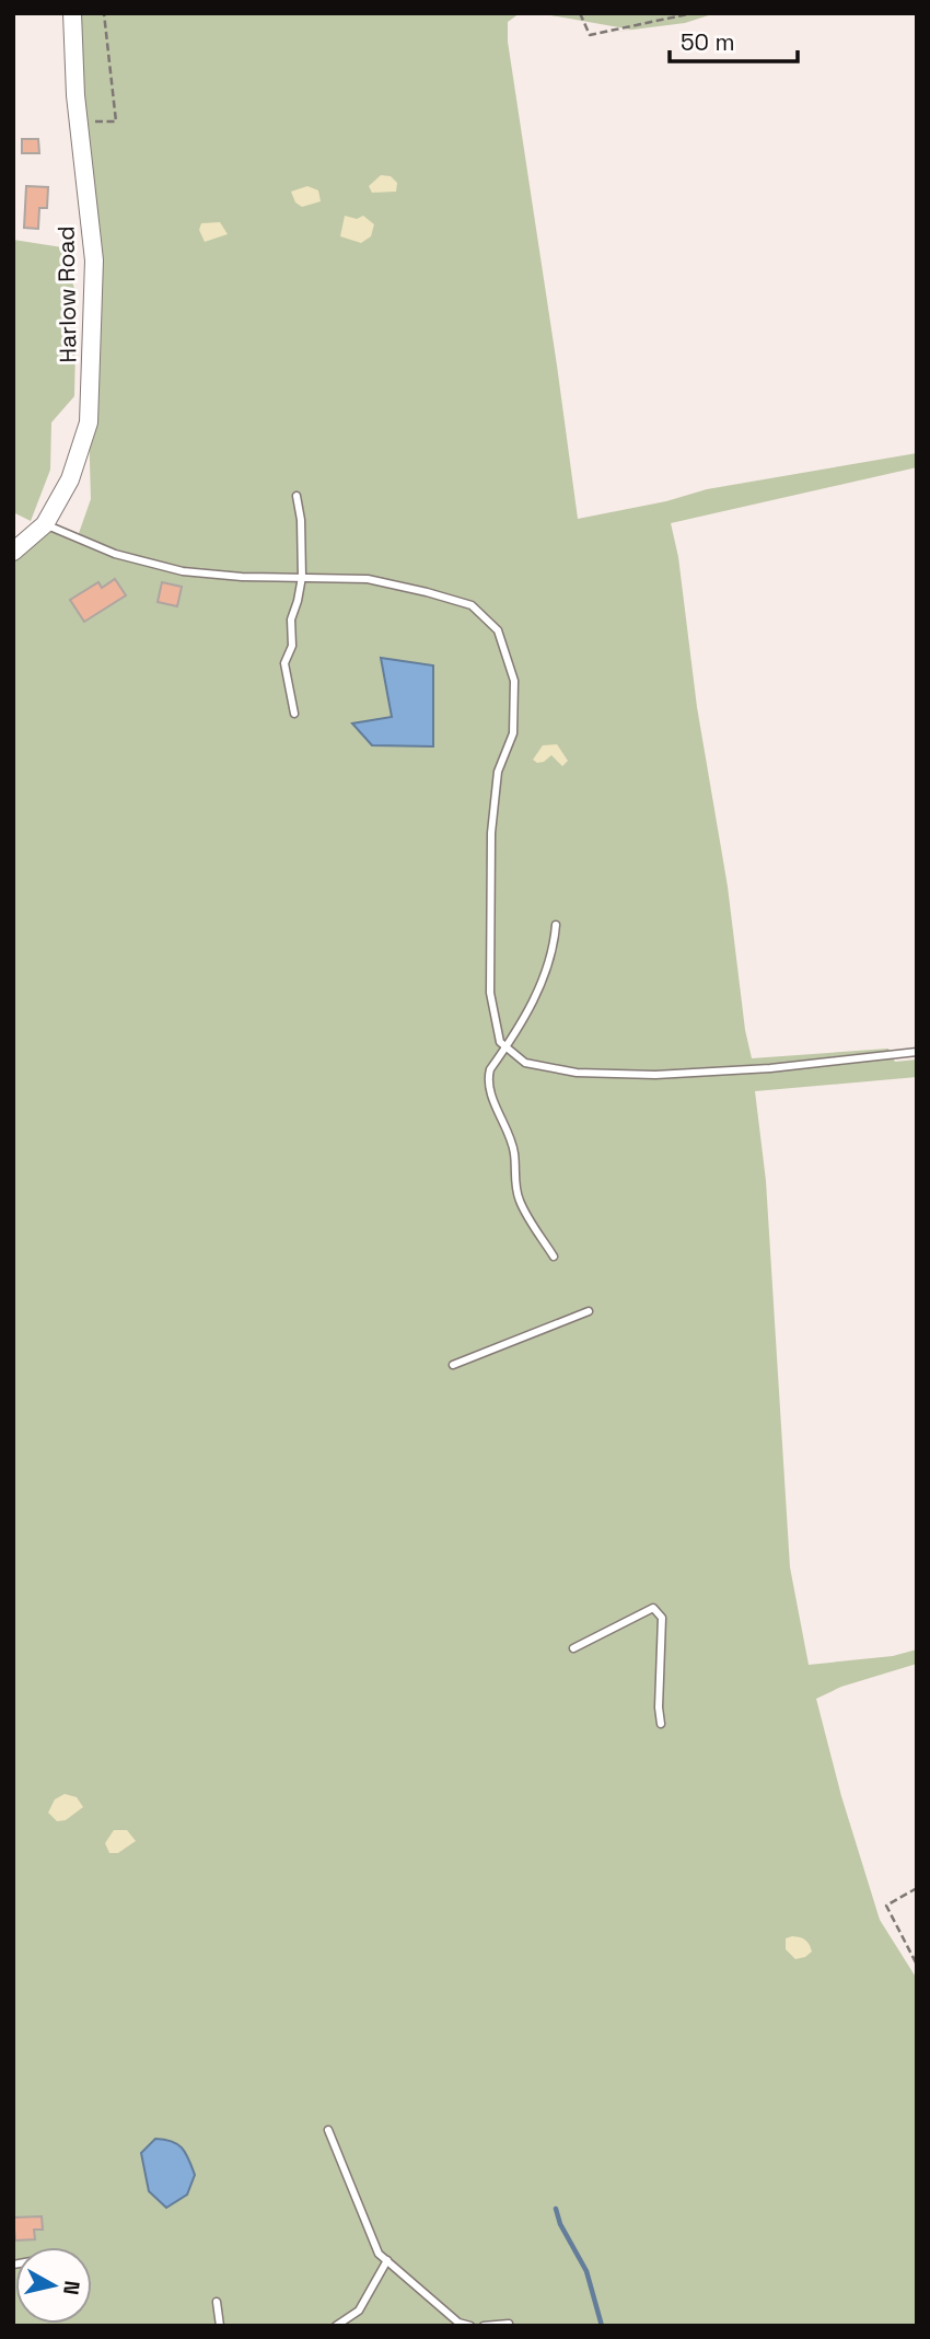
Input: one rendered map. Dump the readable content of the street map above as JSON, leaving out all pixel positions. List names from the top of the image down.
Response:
{
  "streets": {
    "street": ["Harlow Road"]
  },
  "scale_bar": "50 m",
  "north": "right"
}
